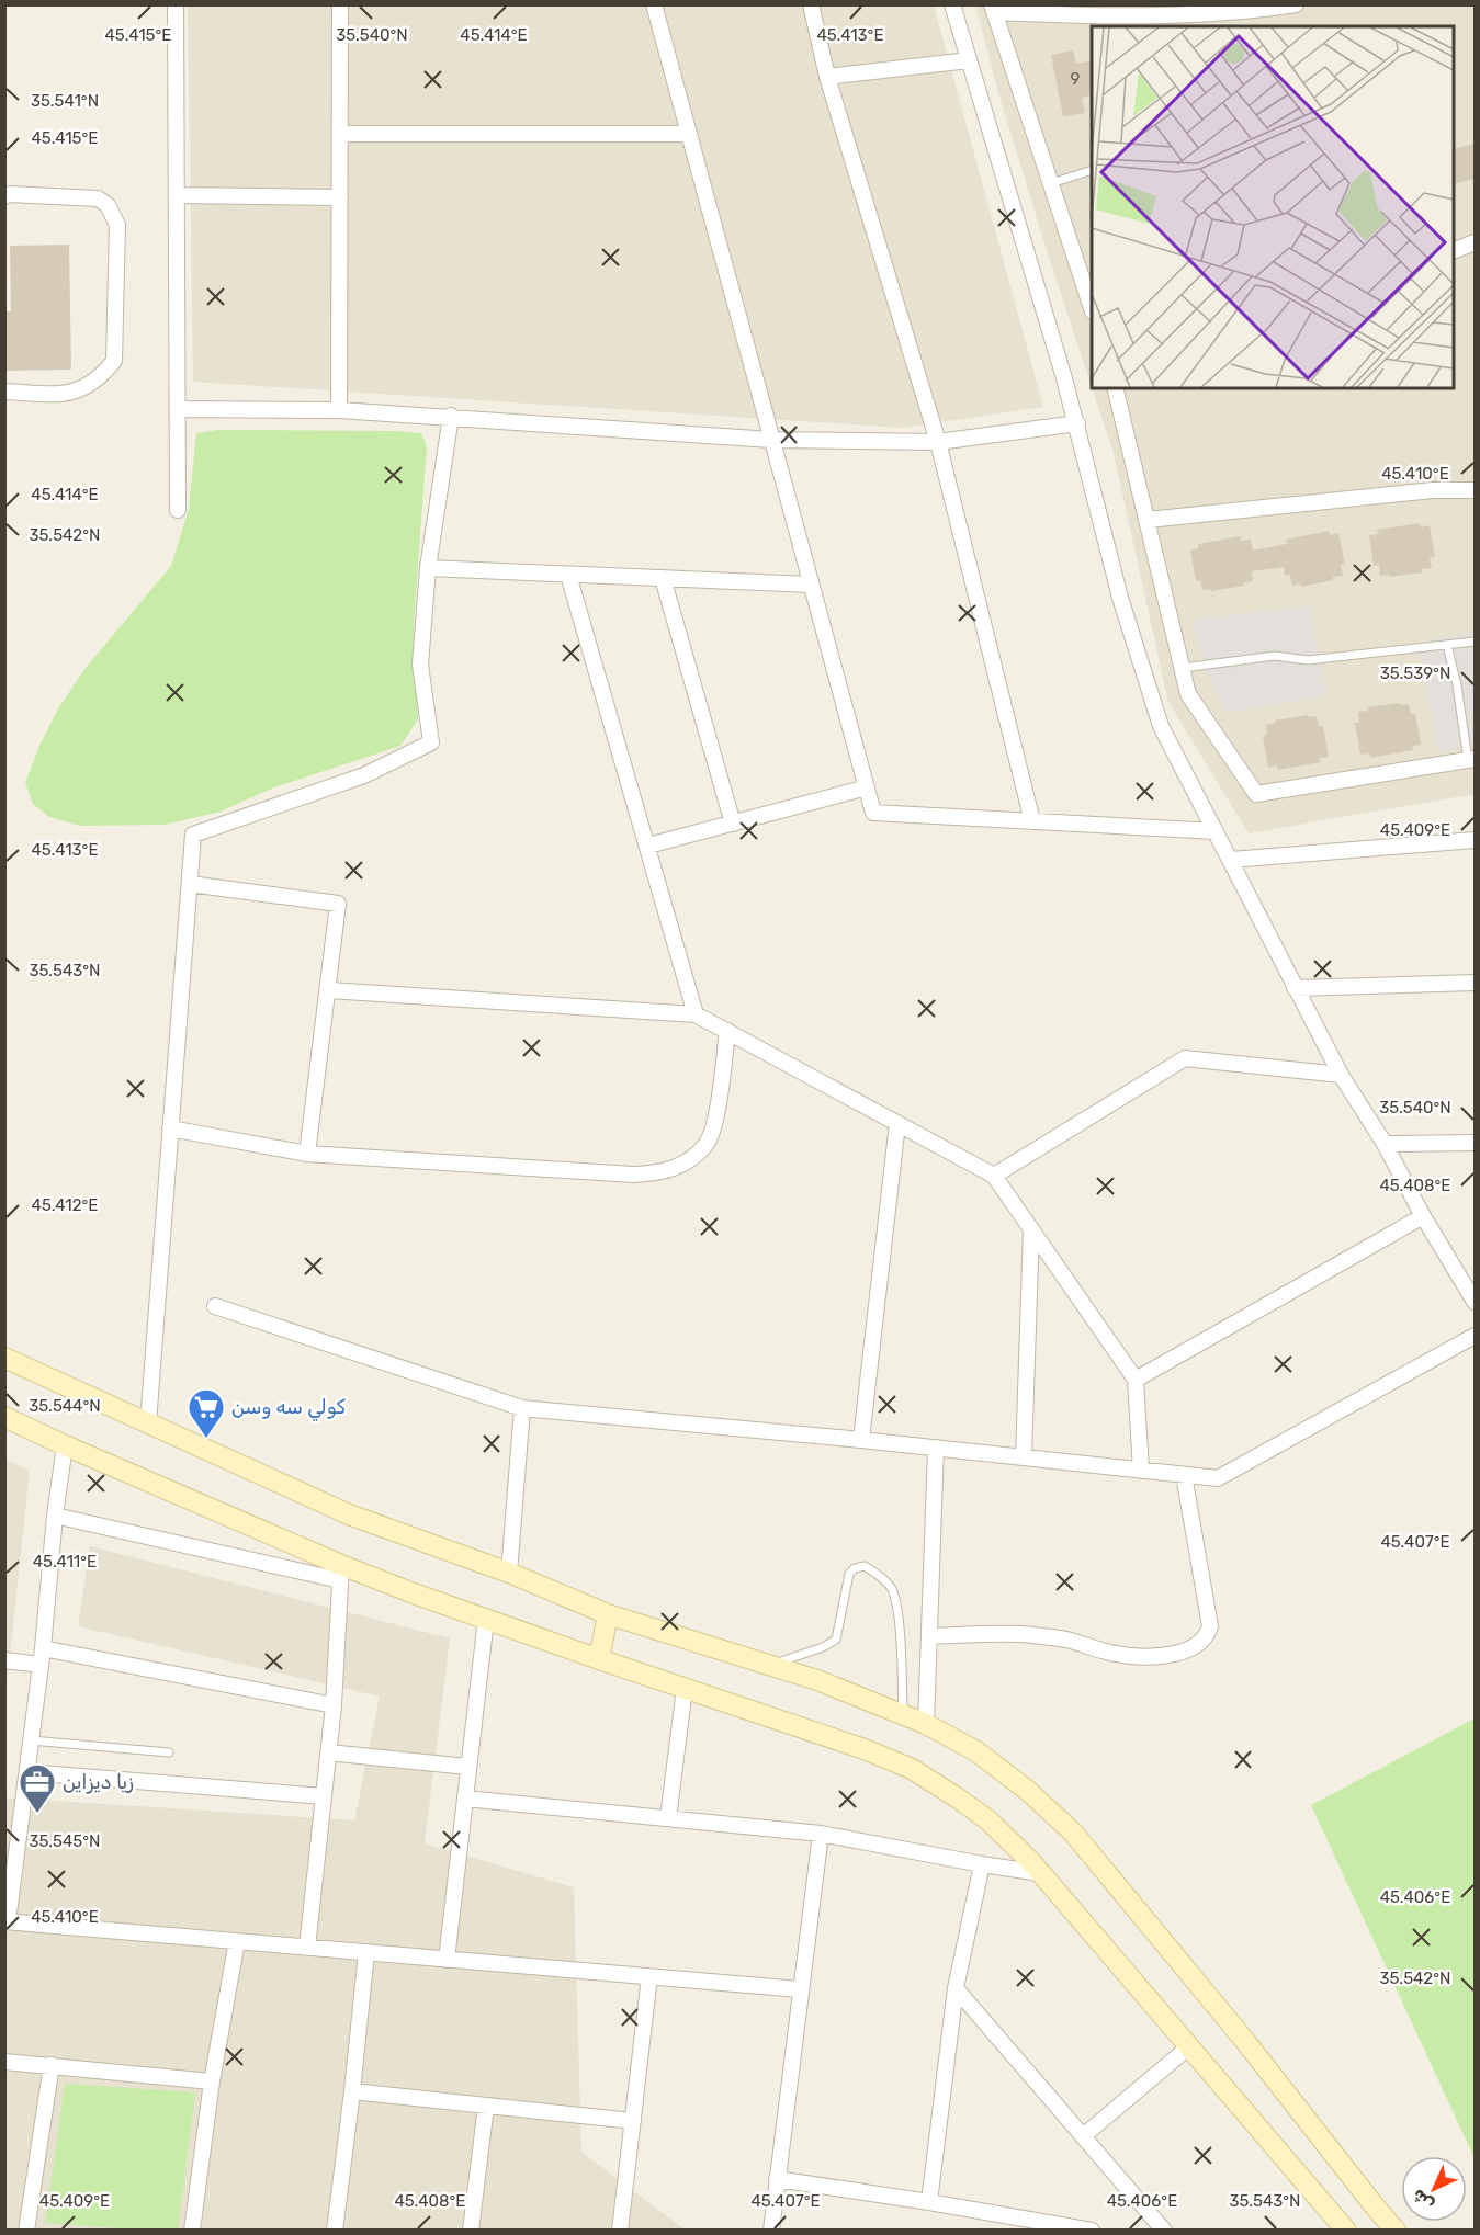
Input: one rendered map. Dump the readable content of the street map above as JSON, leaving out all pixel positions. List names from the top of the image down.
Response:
{
  "places": {
    "supermarket": ["كولي سه وسن"],
    "office": ["زیا دیزاین"]
  },
  "house_numbers": ["9"],
  "north": "bottom left",
  "coordinates": [
    "45.415°E",
    "35.540°N",
    "45.414°E",
    "45.413°E",
    "35.541°N",
    "45.410°E",
    "35.542°N",
    "35.539°N",
    "45.409°E",
    "35.543°N",
    "45.408°E",
    "45.412°E",
    "35.544°N",
    "45.407°E",
    "45.411°E",
    "35.545°N",
    "45.406°E"
  ]
}
